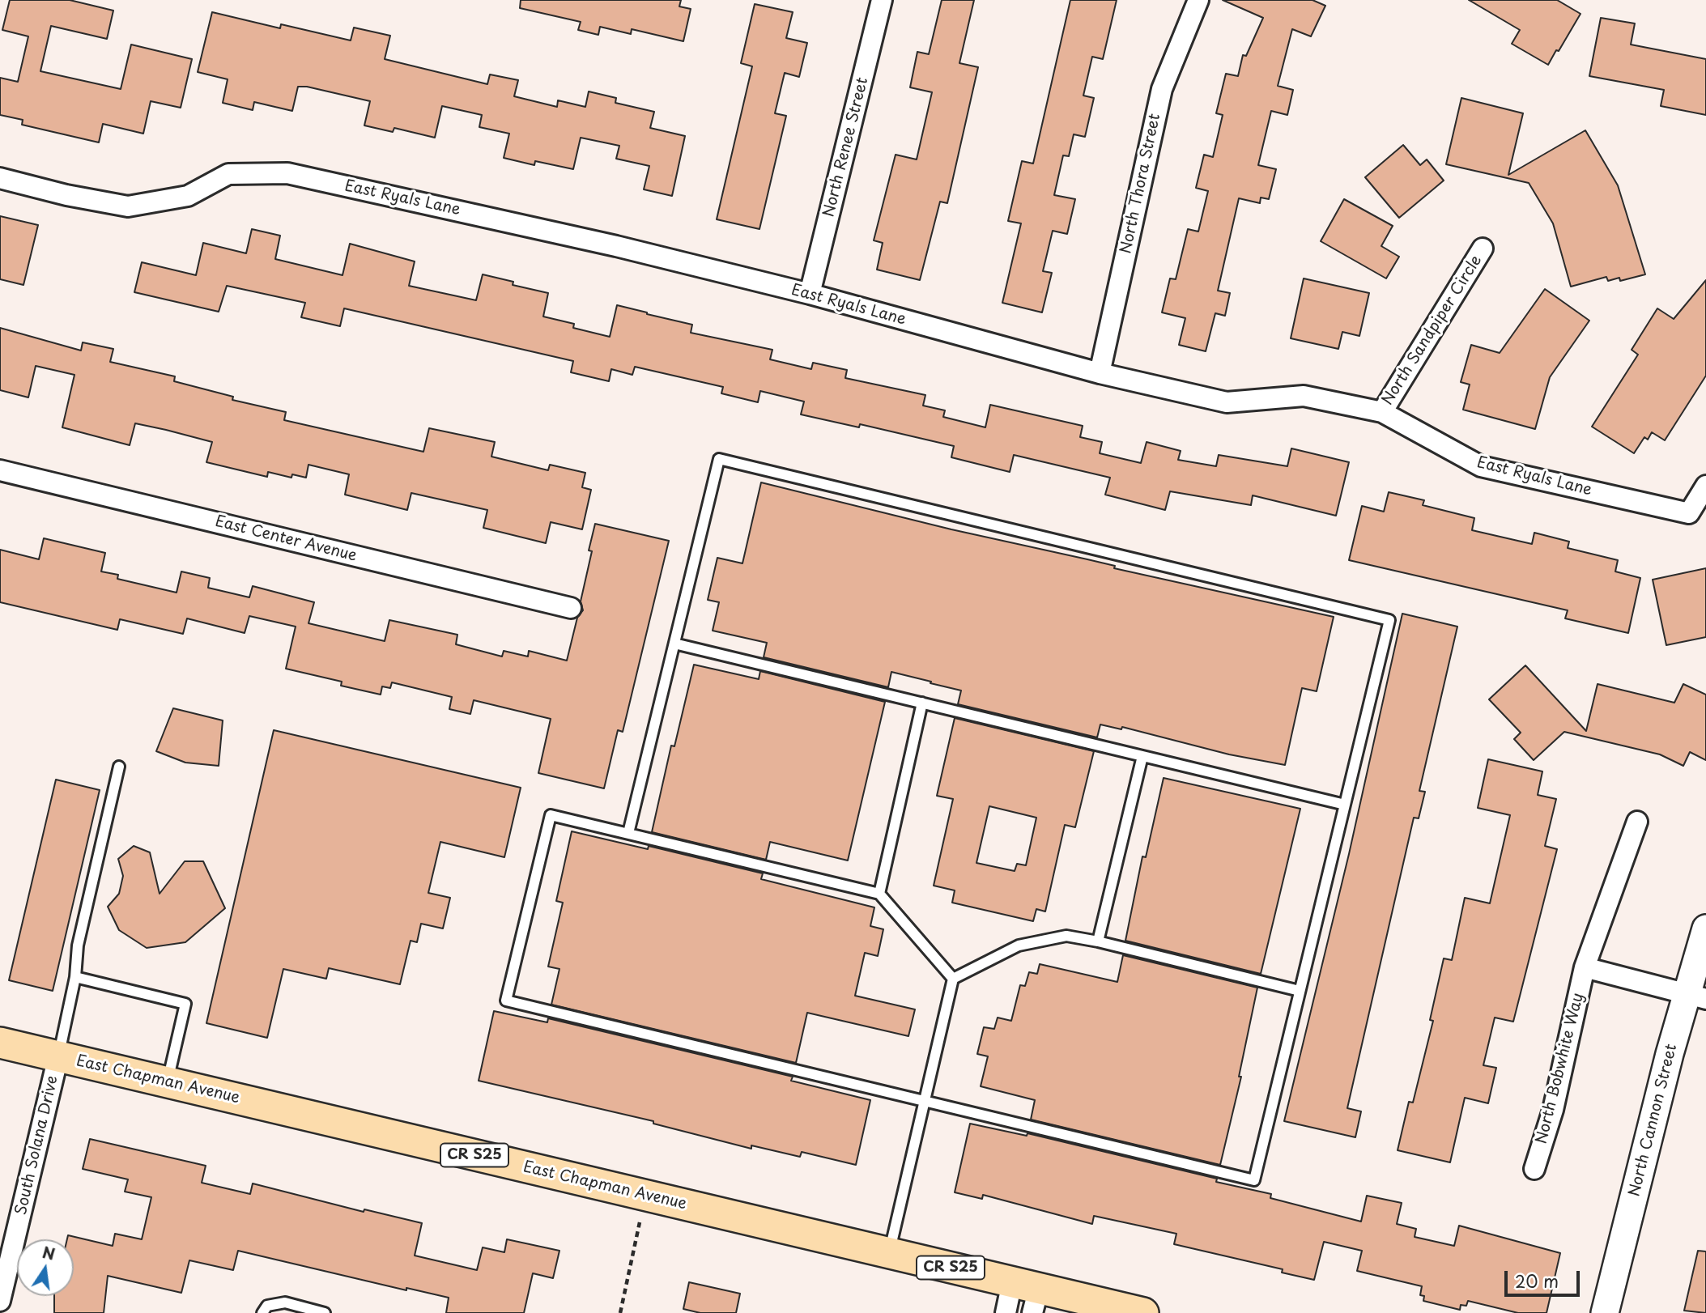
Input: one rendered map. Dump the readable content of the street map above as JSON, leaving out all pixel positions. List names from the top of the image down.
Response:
{
  "streets": {
    "main road": ["East Chapman Avenue", "North Cannon Street", "CR S25"],
    "street": [
      "North Renee Street",
      "North Thora Street",
      "East Ryals Lane",
      "North Sandpiper Circle",
      "East Center Avenue",
      "North Bobwhite Way",
      "South Solana Drive"
    ]
  },
  "crossings": [
    ["North Renee Street", "East Ryals Lane"],
    ["North Thora Street", "East Ryals Lane"],
    ["East Ryals Lane", "North Sandpiper Circle"],
    ["East Chapman Avenue", "South Solana Drive"]
  ],
  "scale_bar": "20 m",
  "north": "top"
}
